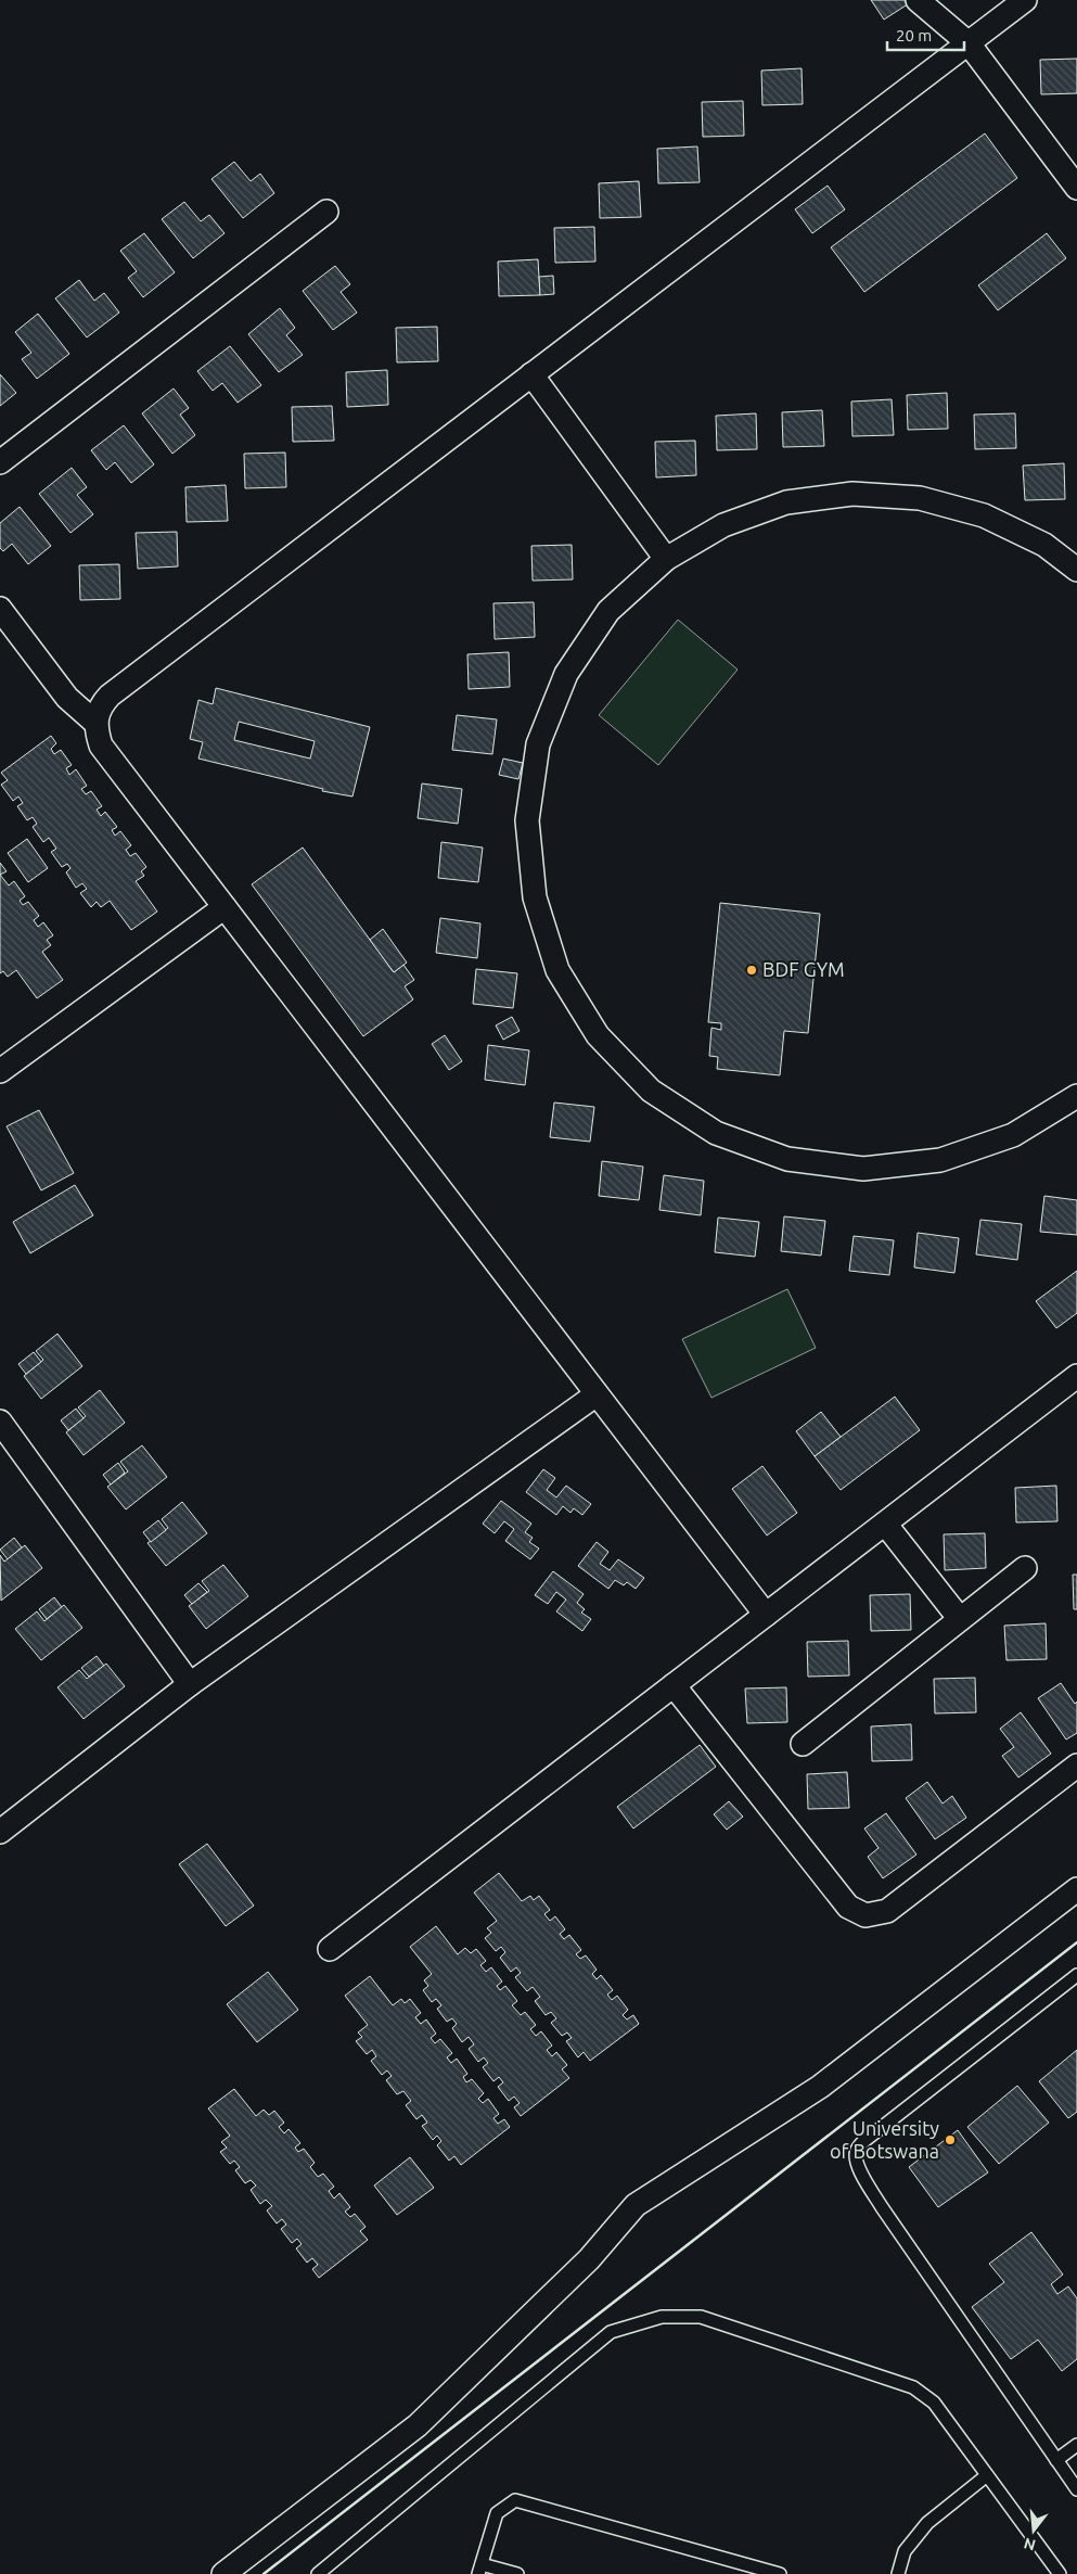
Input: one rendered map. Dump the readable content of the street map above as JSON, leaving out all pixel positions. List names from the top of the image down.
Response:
{
  "places": ["BDF GYM", "University of Botswana"],
  "scale_bar": "20 m",
  "north": "bottom"
}
